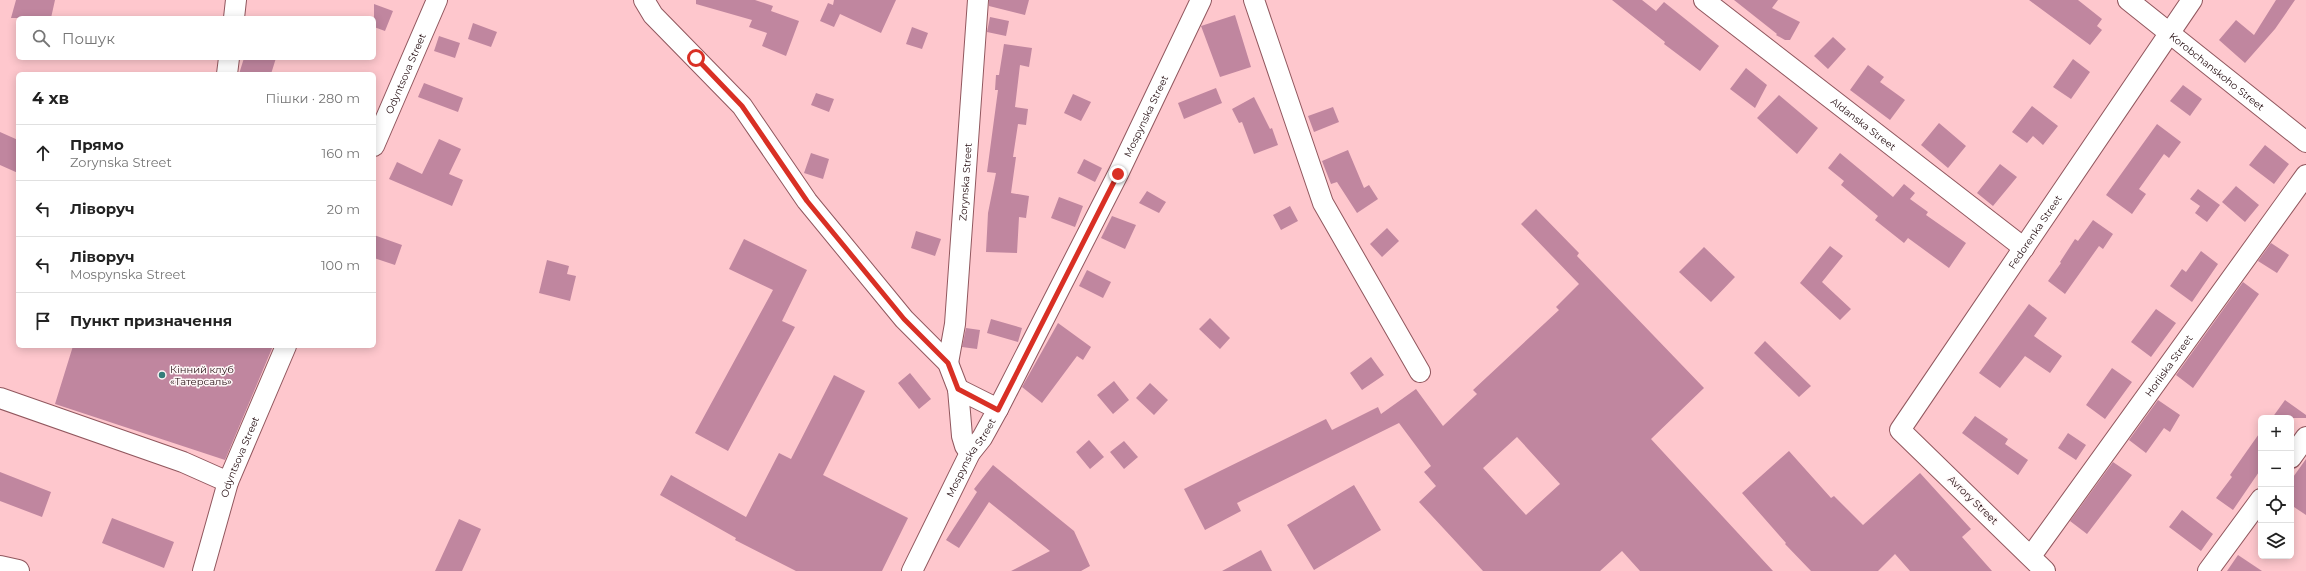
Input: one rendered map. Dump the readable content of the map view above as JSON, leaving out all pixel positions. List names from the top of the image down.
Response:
{
  "streets": {
    "street": [
      "Korobchanskoho Street",
      "Odyntsova Street",
      "Mospynska Street",
      "Aldanska Street",
      "Zorynska Street",
      "Fedorenka Street",
      "Horiiska Street",
      "Avrory Street"
    ]
  },
  "crossings": [
    ["Korobchanskoho Street", "Fedorenka Street"],
    ["Aldanska Street", "Fedorenka Street"],
    ["Fedorenka Street", "Avrory Street"],
    ["Horiiska Street", "Avrory Street"]
  ],
  "places": ["Кінний клуб «Татерсаль»"],
  "page": {
    "search": "Пошук",
    "heading": ["4 хв", "Пішки · 280 m"],
    "list": [
      ["Прямо", "Zorynska Street", "160 m"],
      ["Ліворуч", "20 m"],
      ["Ліворуч", "Mospynska Street", "100 m"],
      "Пункт призначення"
    ],
    "map_buttons": ["+", "−"]
  }
}
